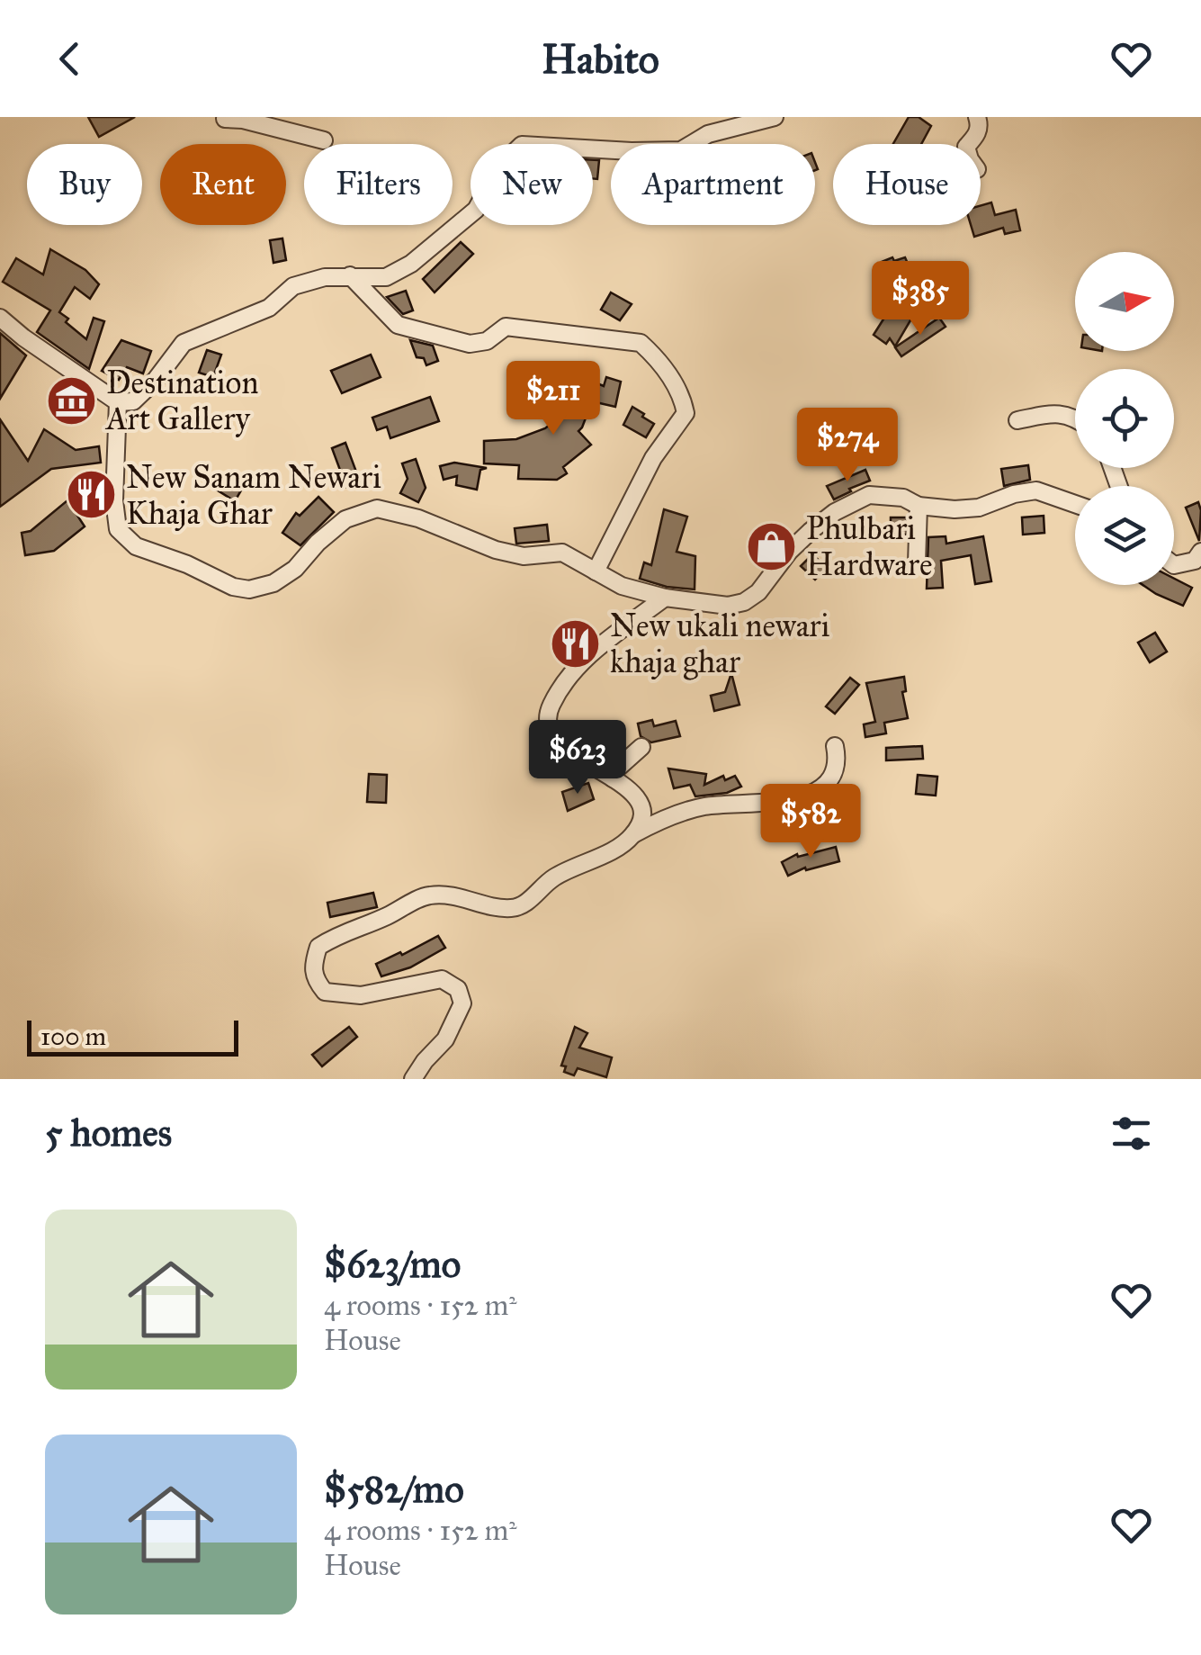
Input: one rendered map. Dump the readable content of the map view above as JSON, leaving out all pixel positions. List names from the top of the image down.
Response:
{
  "places": {
    "museum": ["Destination Art Gallery"],
    "restaurant": ["New Sanam Newari Khaja Ghar", "New ukali newari khaja ghar"],
    "shop": ["Phulbari Hardware"]
  },
  "scale_bar": "100 m",
  "north": "right",
  "page": {
    "header": "Habito",
    "chip": [
      "Buy",
      "Rent",
      "Filters",
      "New",
      "Apartment",
      "House"
    ],
    "price": [
      "$385",
      "$211",
      "$274",
      "$623",
      "$582"
    ],
    "scale": "100 m",
    "heading": "5 homes",
    "list": [
      {
        "name": "$623/mo",
        "note": "4 rooms · 152 m² · House"
      },
      {
        "name": "$582/mo",
        "note": "4 rooms · 152 m² · House"
      }
    ]
  }
}
